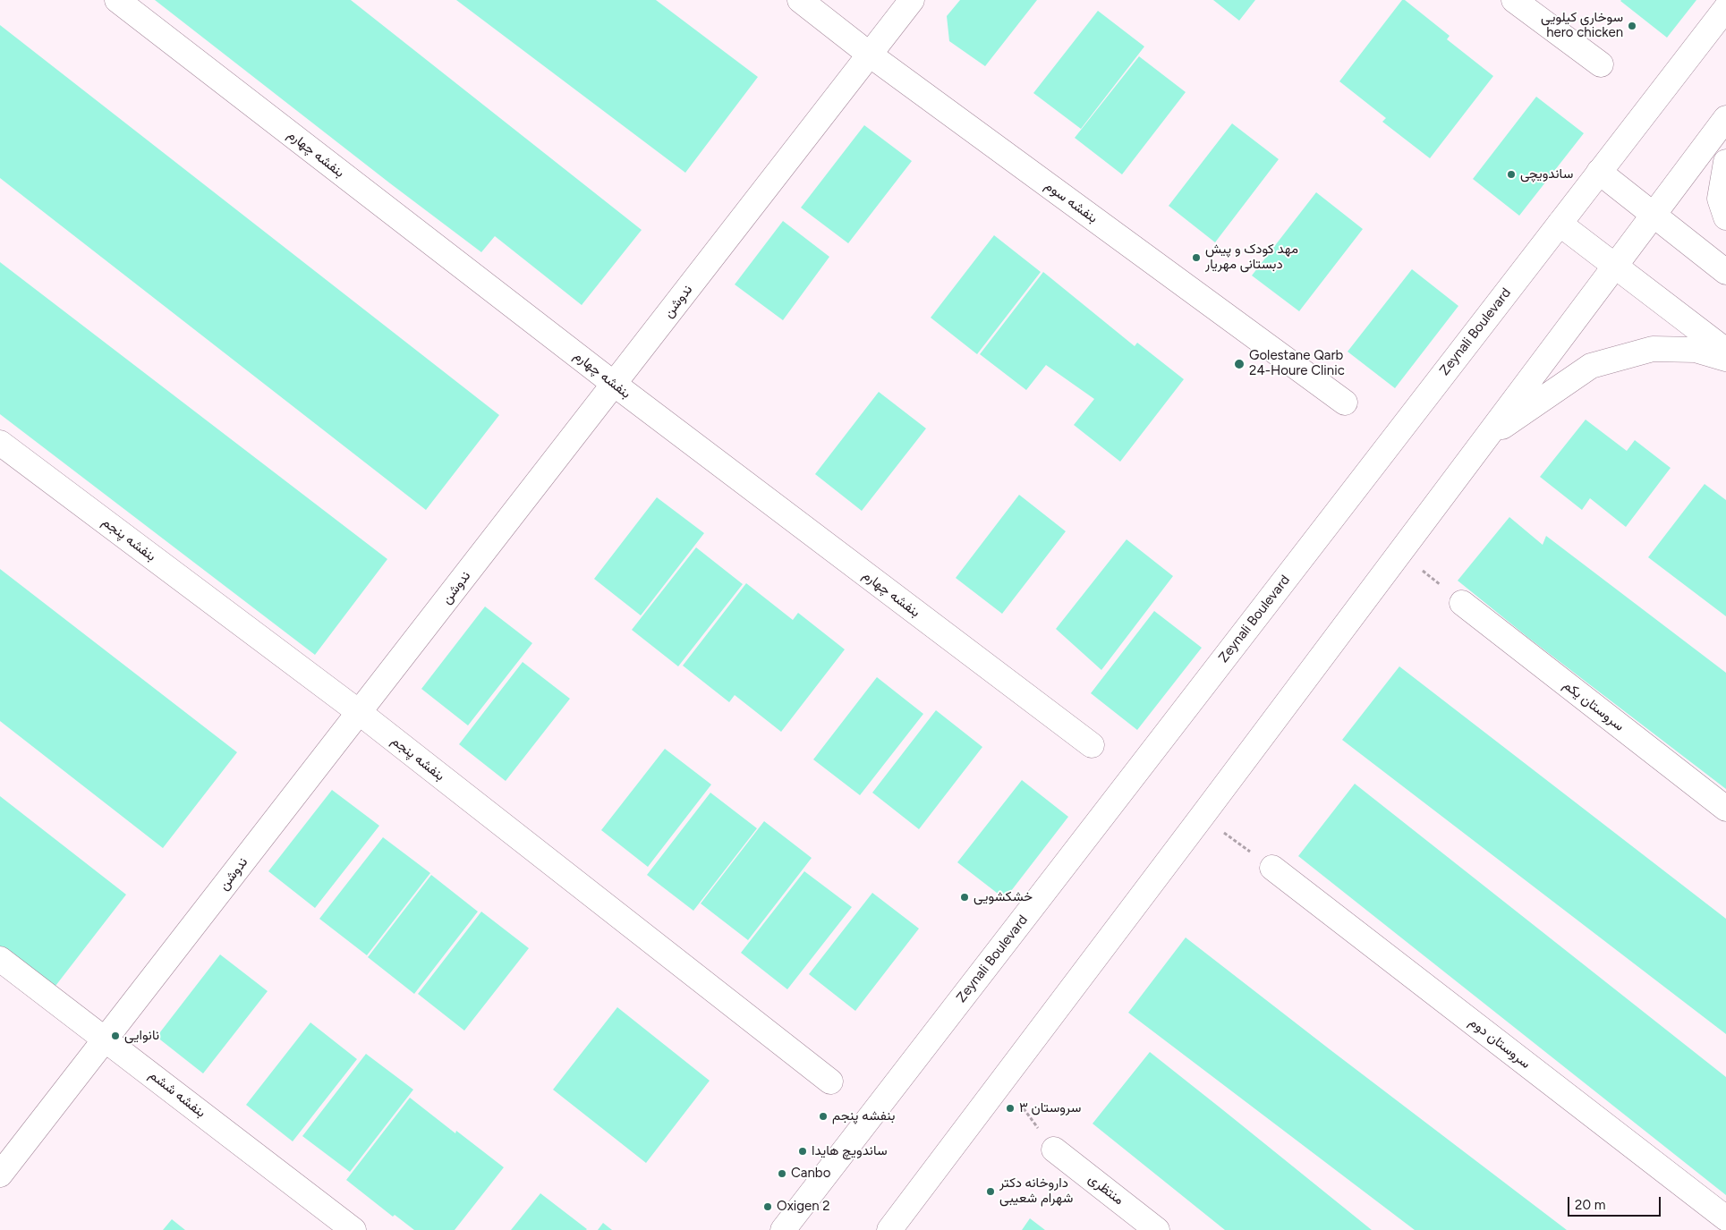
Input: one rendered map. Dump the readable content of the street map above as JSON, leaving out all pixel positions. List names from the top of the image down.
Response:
{
  "streets": {
    "street": [
      "بنفشه چهارم",
      "بنفشه سوم",
      "ندوشن",
      "Zeynali Boulevard",
      "بنفشه پنجم",
      "سروستان یکم",
      "سروستان دوم",
      "بنفشه ششم",
      "منتظری"
    ]
  },
  "crossings": [
    ["بنفشه چهارم", "ندوشن"],
    ["بنفشه سوم", "ندوشن"],
    ["ندوشن", "بنفشه پنجم"],
    ["ندوشن", "بنفشه ششم"]
  ],
  "places": [
    "سوخاری کیلویی hero chicken",
    "ساندویچی",
    "مهد کودک و پیش دبستانی مهریار",
    "Golestane Qarb 24-Houre Clinic",
    "خشکشویی",
    "نانوایی",
    "سروستان ۳",
    "بنفشه پنجم",
    "ساندویچ هایدا",
    "Canbo",
    "داروخانه دکتر شهرام شعیبی",
    "Oxigen 2"
  ],
  "scale_bar": "20 m"
}
